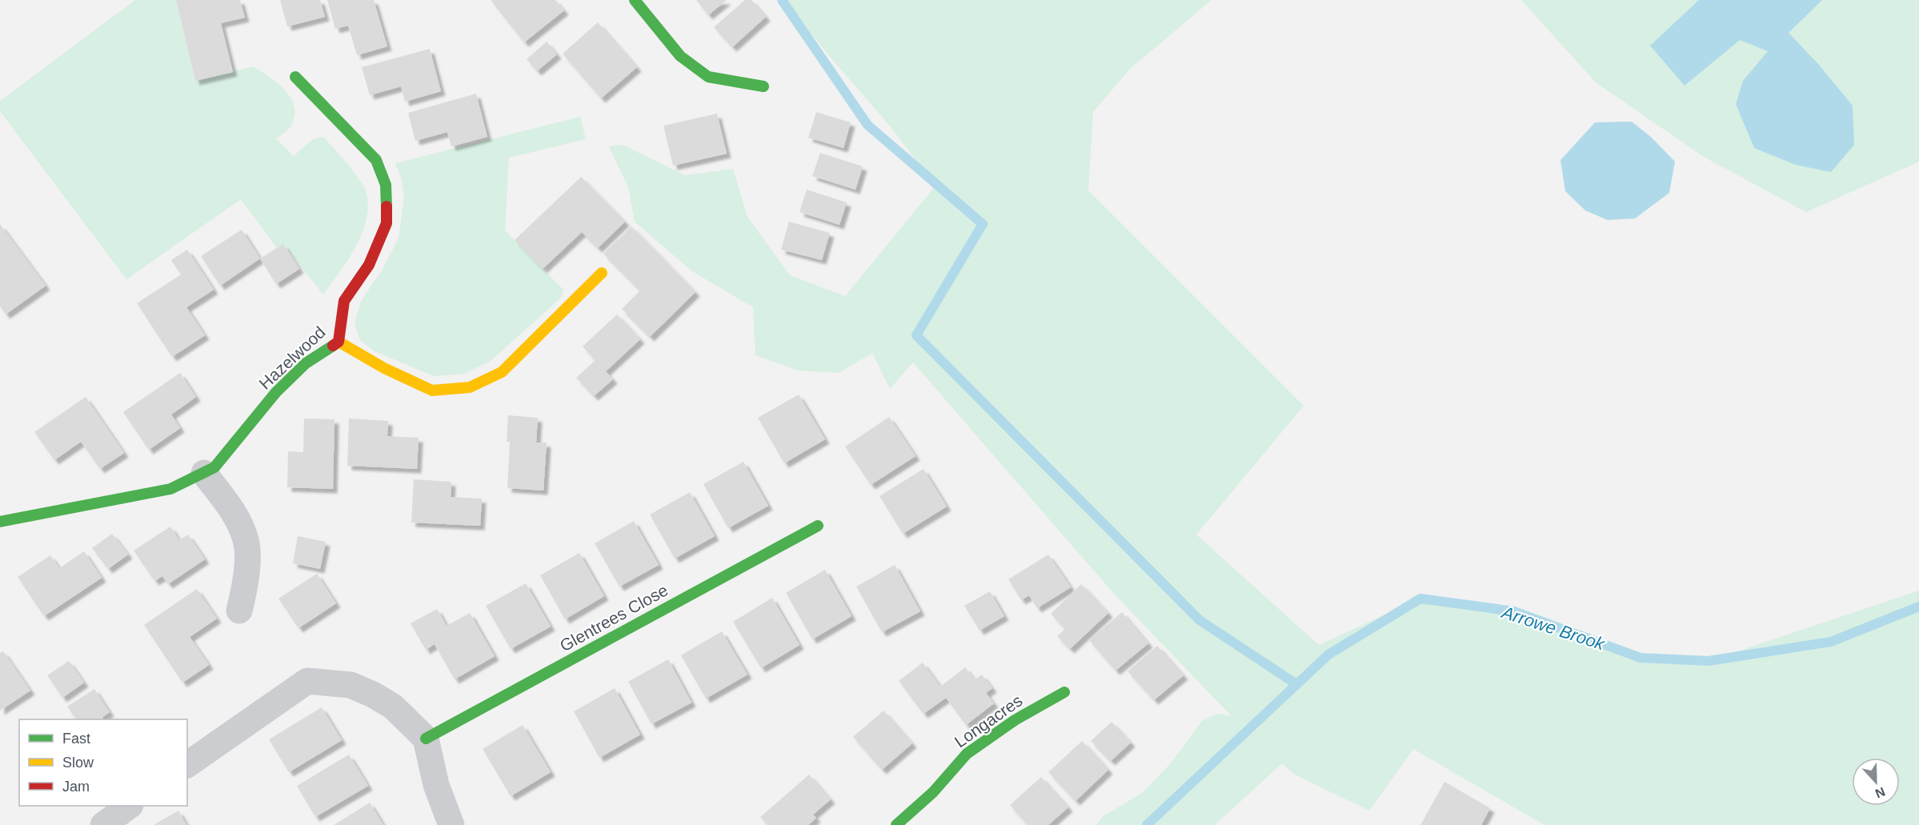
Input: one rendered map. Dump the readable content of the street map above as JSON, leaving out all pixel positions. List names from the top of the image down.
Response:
{
  "streets": {
    "street": ["Hazelwood", "Glentrees Close", "Longacres"]
  },
  "water": ["Arrowe Brook"],
  "legend": ["Fast", "Slow", "Jam"],
  "north": "bottom"
}
